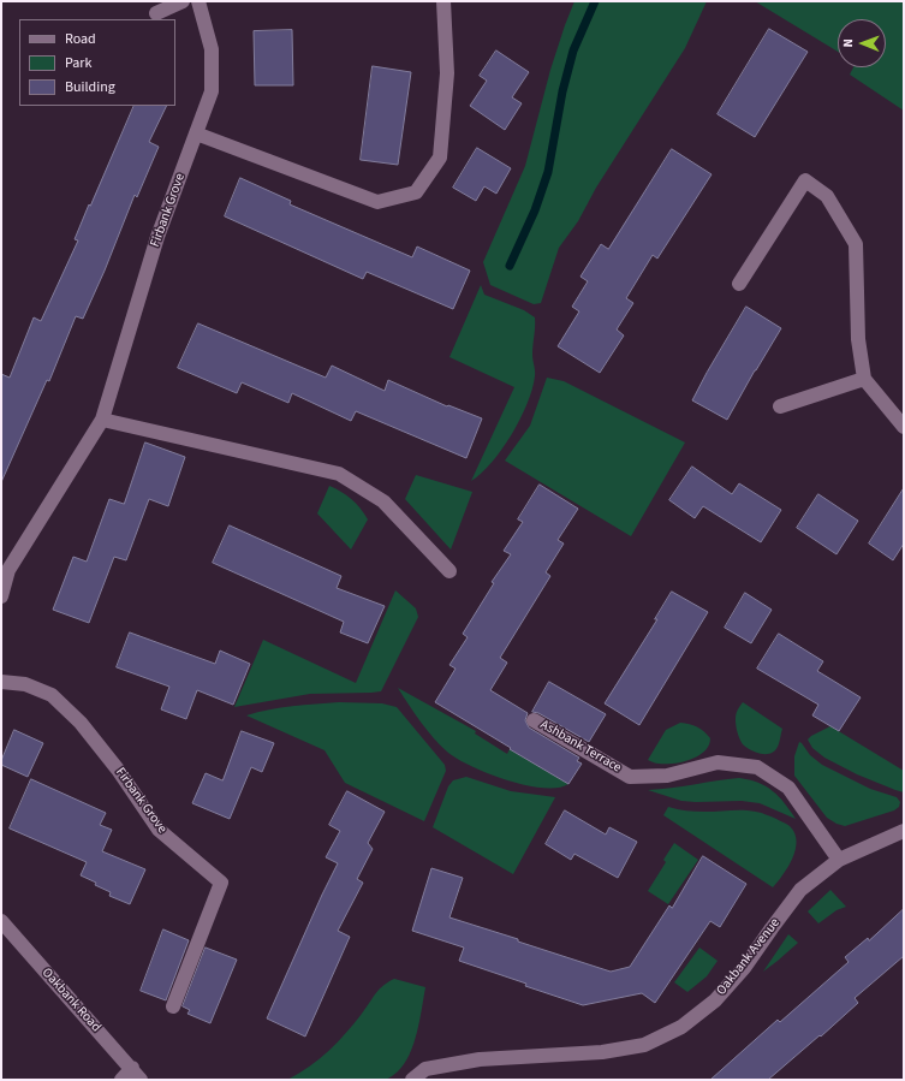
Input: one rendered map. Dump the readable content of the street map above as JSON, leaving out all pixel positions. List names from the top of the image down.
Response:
{
  "streets": {
    "street": [
      "Firbank Grove",
      "Ashbank Terrace",
      "Oakbank Avenue",
      "Oakbank Road"
    ]
  },
  "crossings": [
    ["Ashbank Terrace", "Oakbank Avenue"]
  ],
  "legend": ["Road", "Park", "Building"],
  "north": "left"
}
